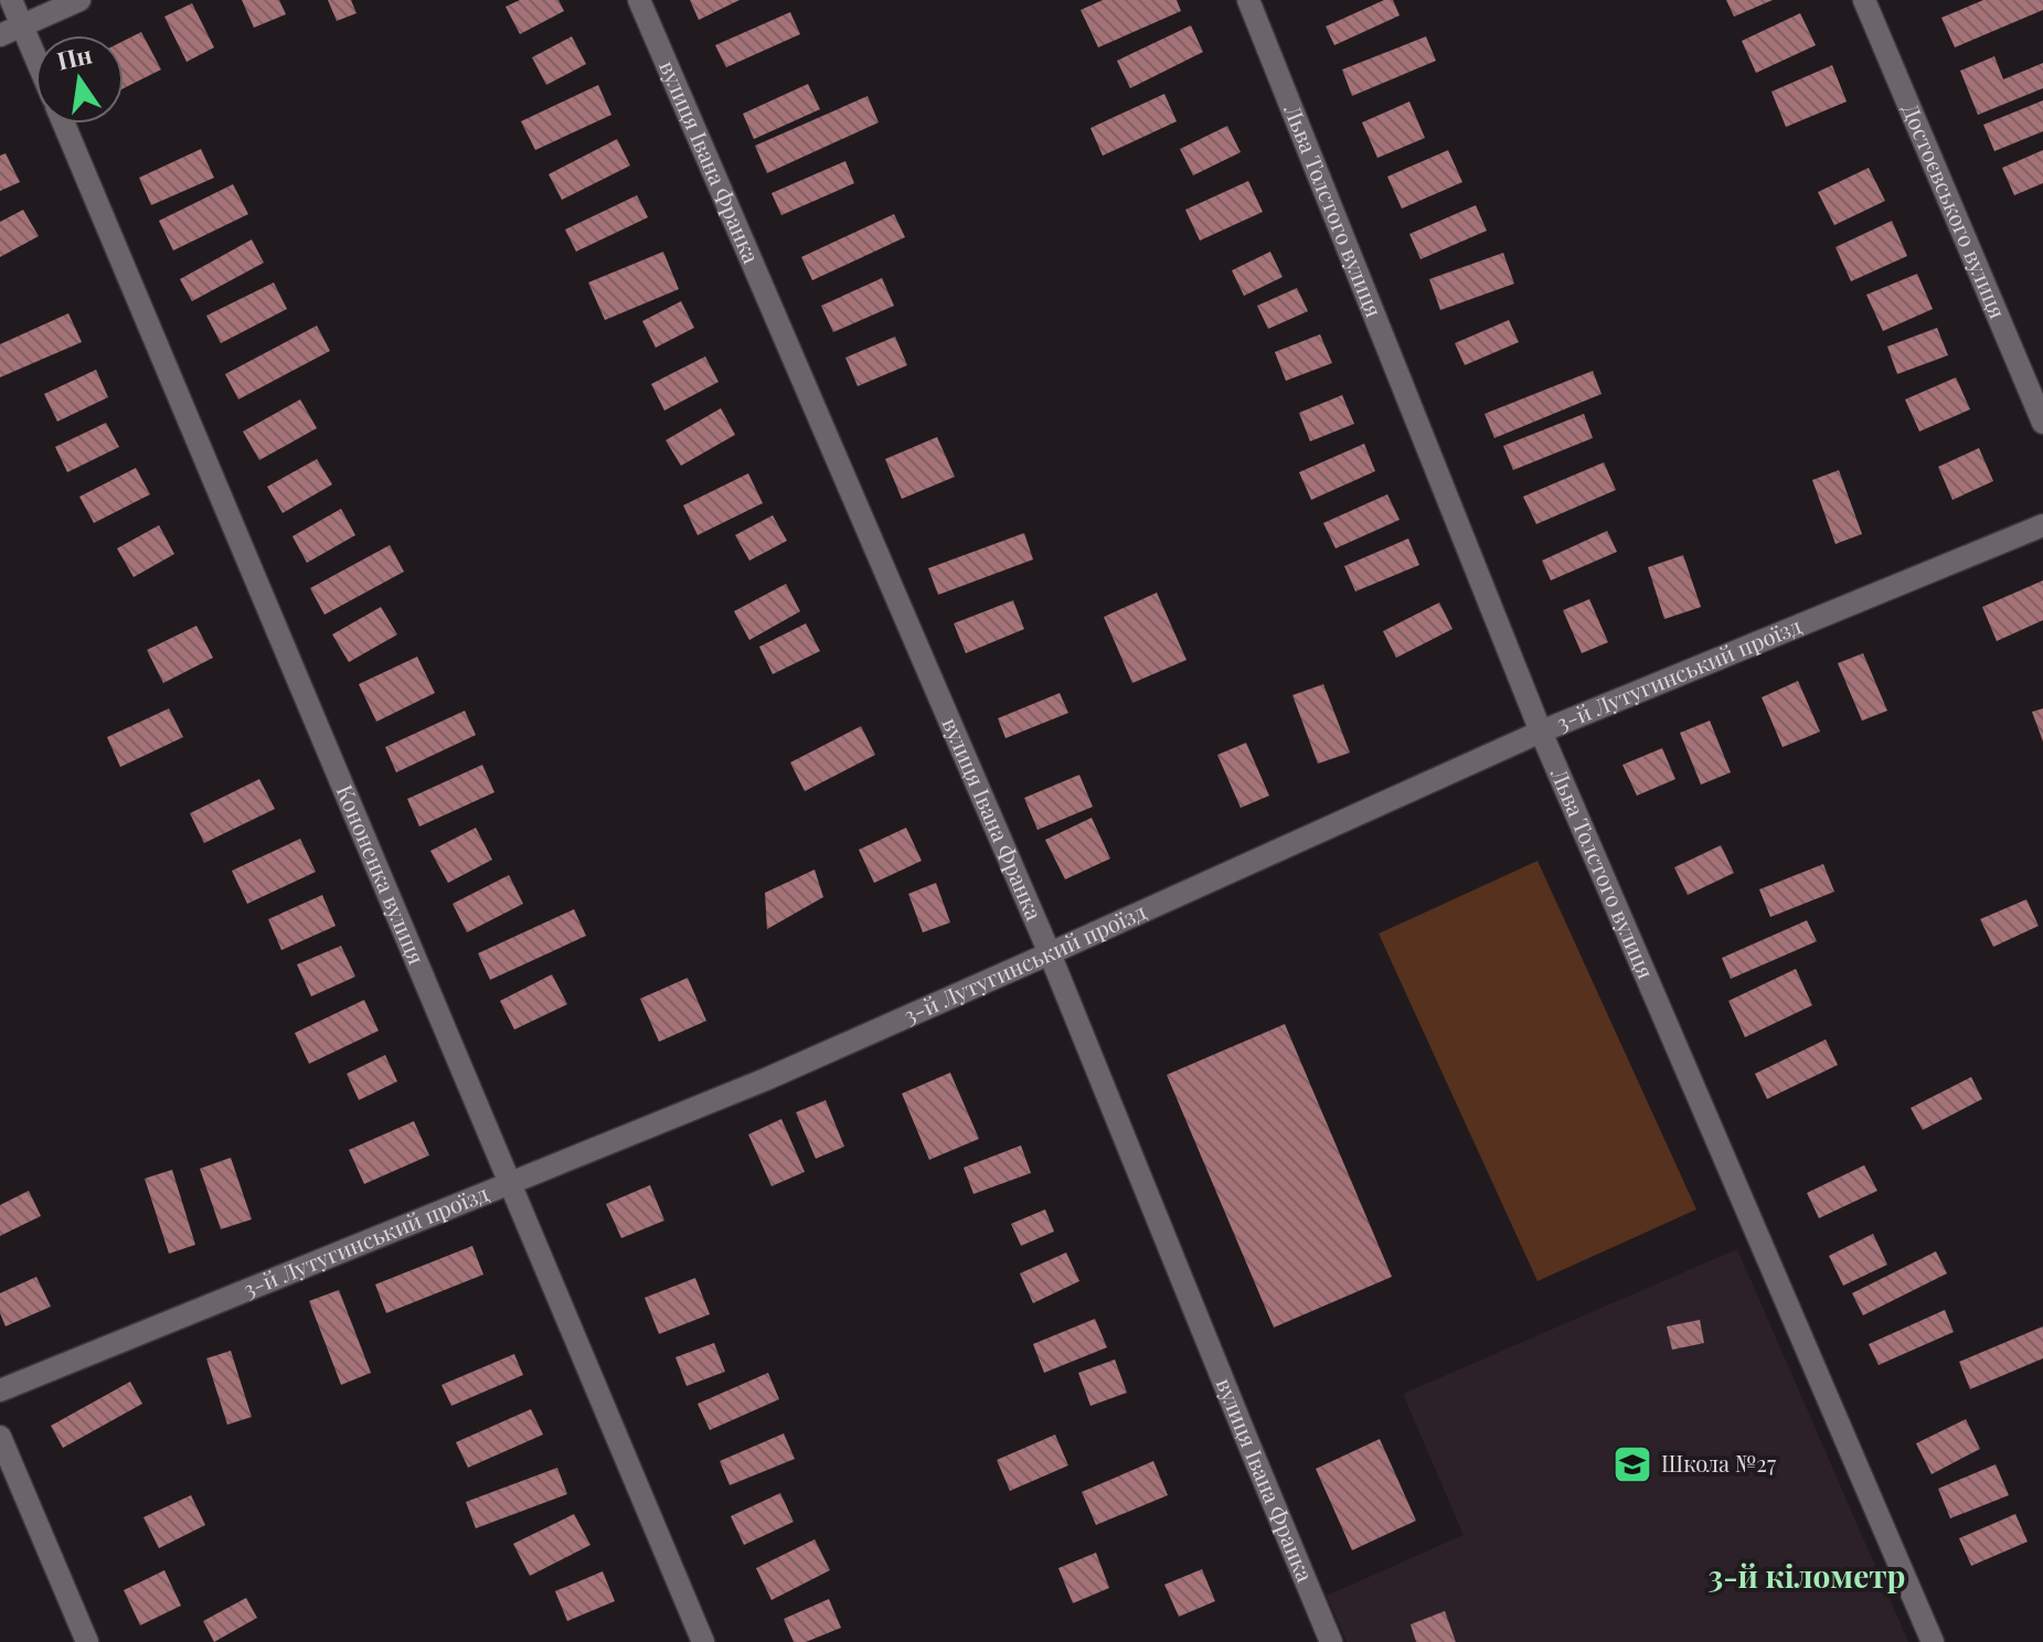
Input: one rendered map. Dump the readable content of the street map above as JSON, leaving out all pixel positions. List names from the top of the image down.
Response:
{
  "streets": {
    "street": [
      "вулиця Івана Франка",
      "Льва Толстого вулиця",
      "Достоєвського вулиця",
      "3-й Лутугинський проїзд",
      "Кононенка вулиця"
    ]
  },
  "crossings": [
    ["вулиця Івана Франка", "3-й Лутугинський проїзд"],
    ["Льва Толстого вулиця", "3-й Лутугинський проїзд"],
    ["3-й Лутугинський проїзд", "Кононенка вулиця"]
  ],
  "districts": ["3-й кілометр"],
  "places": {
    "school or university": ["Школа №27"]
  },
  "north": "top"
}
